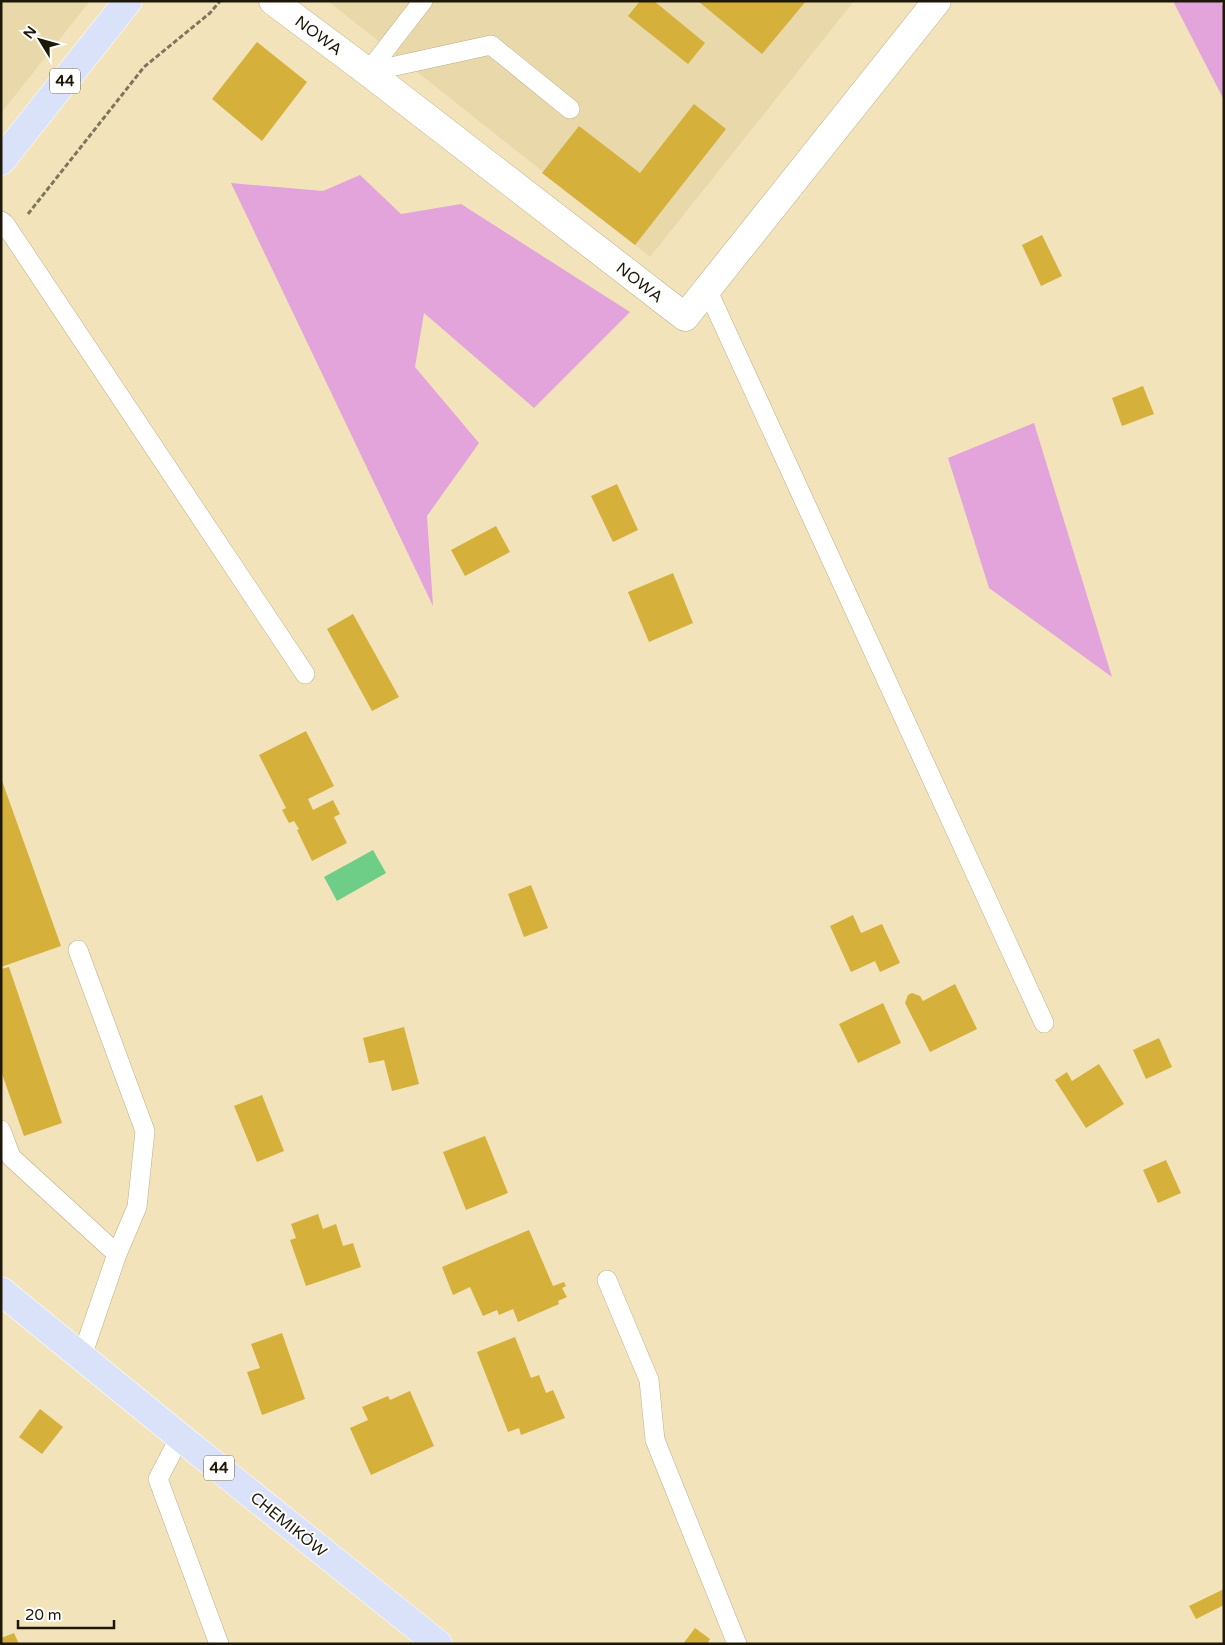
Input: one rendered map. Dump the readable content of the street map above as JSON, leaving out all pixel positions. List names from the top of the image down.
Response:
{
  "streets": {
    "main road": ["44", "CHEMIKÓW"],
    "street": ["NOWA"]
  },
  "scale_bar": "20 m",
  "north": "top left"
}
